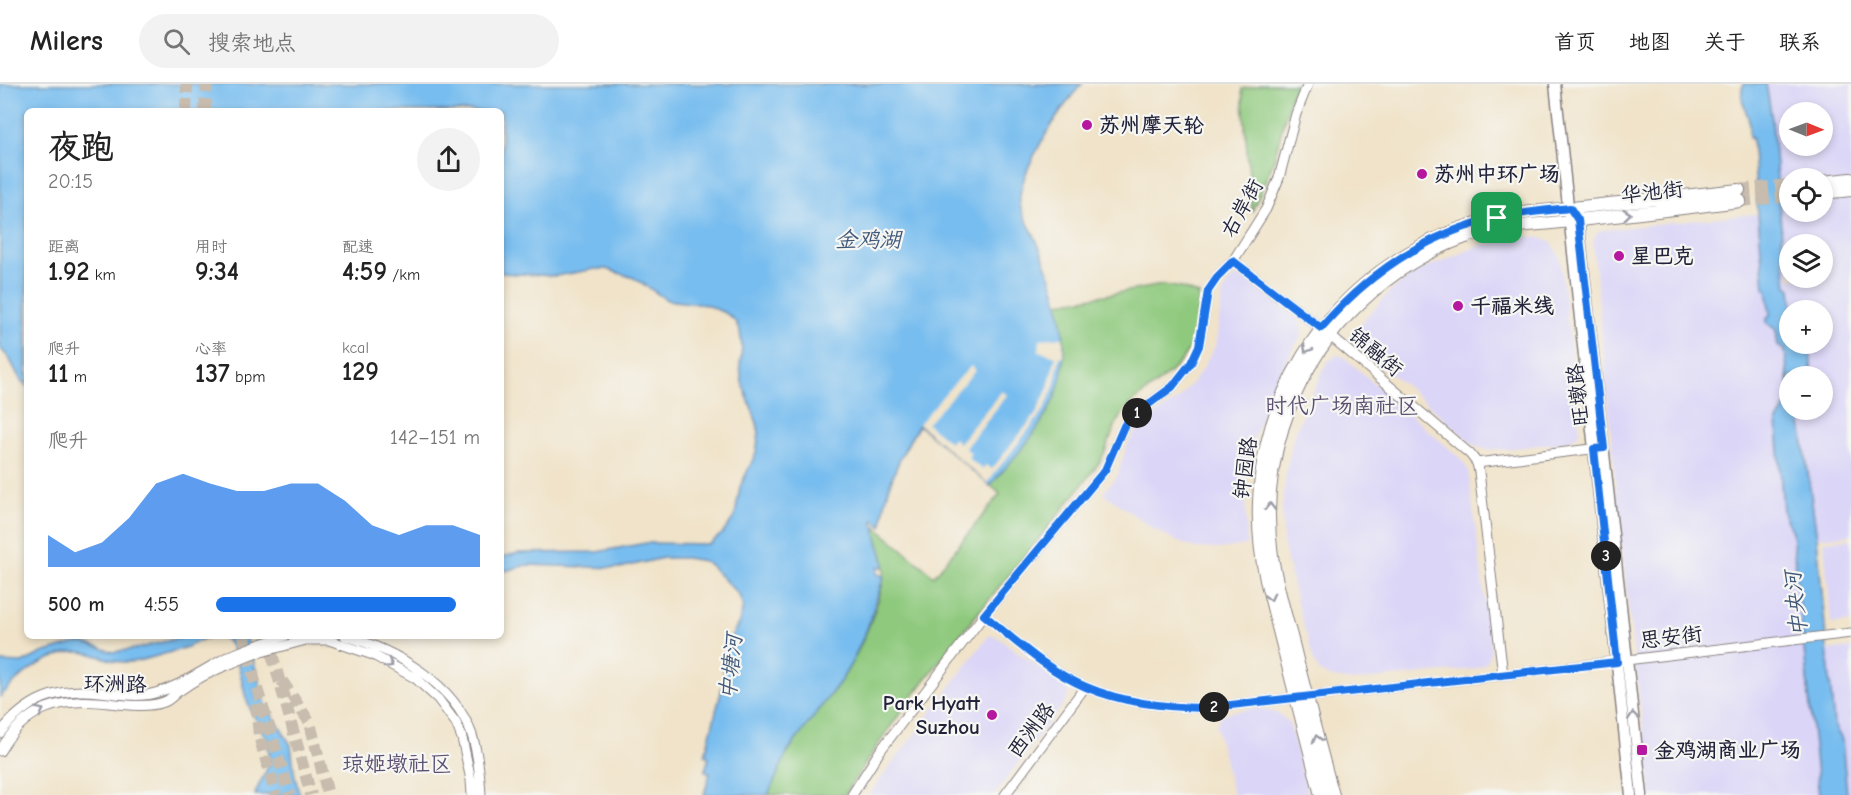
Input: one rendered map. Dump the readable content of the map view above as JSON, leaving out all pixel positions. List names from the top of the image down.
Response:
{
  "streets": {
    "main road": ["华池街", "旺墩路", "钟园路"],
    "street": [
      "右岸街",
      "锦融街",
      "思安街",
      "环洲路",
      "西洲路"
    ]
  },
  "crossings": [
    ["华池街", "旺墩路"],
    ["华池街", "钟园路"],
    ["右岸街", "锦融街"],
    ["右岸街", "思安街"],
    ["锦融街", "钟园路"],
    ["旺墩路", "钟园路"],
    ["旺墩路", "思安街"],
    ["钟园路", "思安街"],
    ["思安街", "西洲路"]
  ],
  "districts": ["时代广场南社区", "琼姬墩社区"],
  "water": ["金鸡湖", "中央河", "中塘河"],
  "places": {
    "other": [
      "苏州摩天轮",
      "苏州中环广场",
      "星巴克",
      "千福米线",
      "Park Hyatt Suzhou"
    ],
    "transit": ["金鸡湖商业广场"]
  },
  "north": "right",
  "page": {
    "header": "Milers",
    "search": "搜索地点",
    "nav": [
      "首页",
      "地图",
      "关于",
      "联系"
    ],
    "map_buttons": ["+", "−"],
    "heading": ["夜跑", "20:15"],
    "stats": [
      ["距离", "1.92 km"],
      ["用时", "9:34"],
      ["配速", "4:59 /km"],
      ["爬升", "11 m"],
      ["心率", "137 bpm"],
      ["kcal", "129"]
    ],
    "pins": ["1", "3", "2"],
    "chart": ["爬升", "142–151 m"],
    "list": [
      {
        "name": "500 m",
        "note": "4:55"
      }
    ]
  }
}
